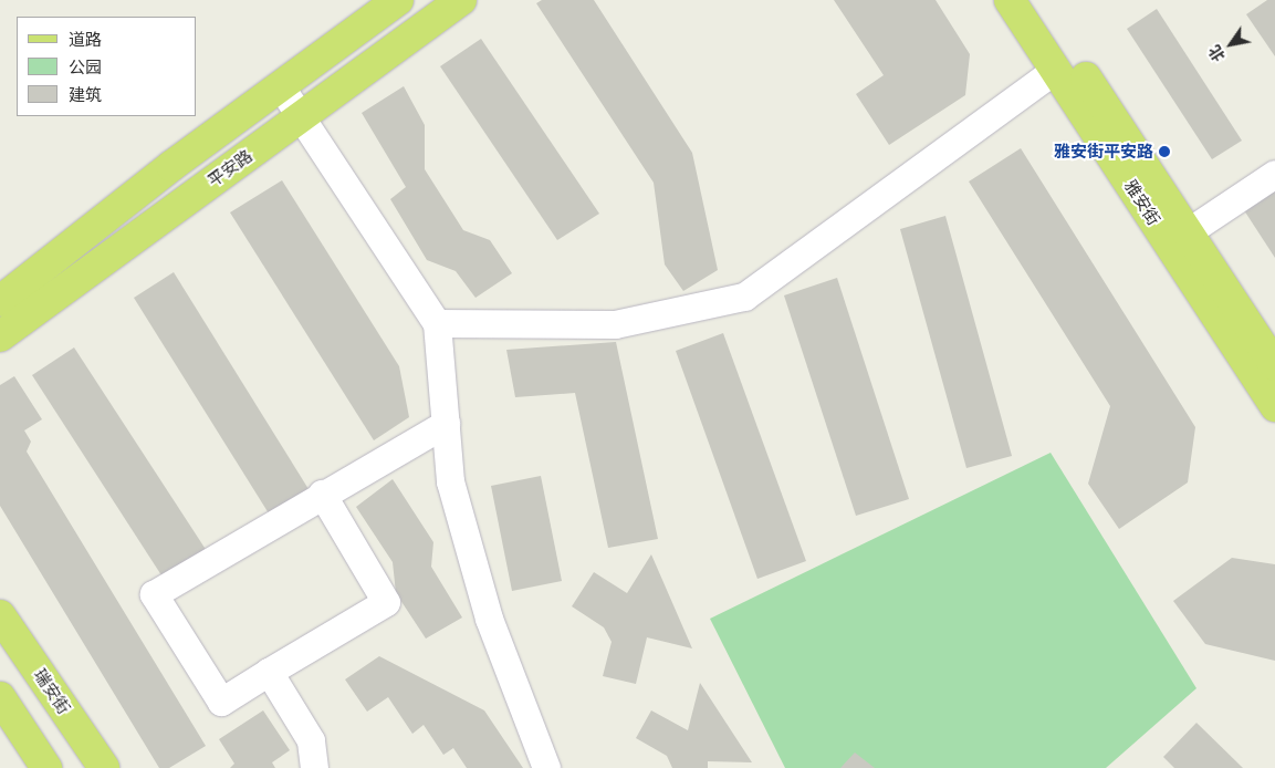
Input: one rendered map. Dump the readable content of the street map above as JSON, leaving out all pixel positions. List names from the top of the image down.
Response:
{
  "streets": {
    "main road": ["平安路", "雅安街", "瑞安街"]
  },
  "places": ["雅安街平安路"],
  "legend": ["道路", "公园", "建筑"],
  "north": "bottom left"
}
